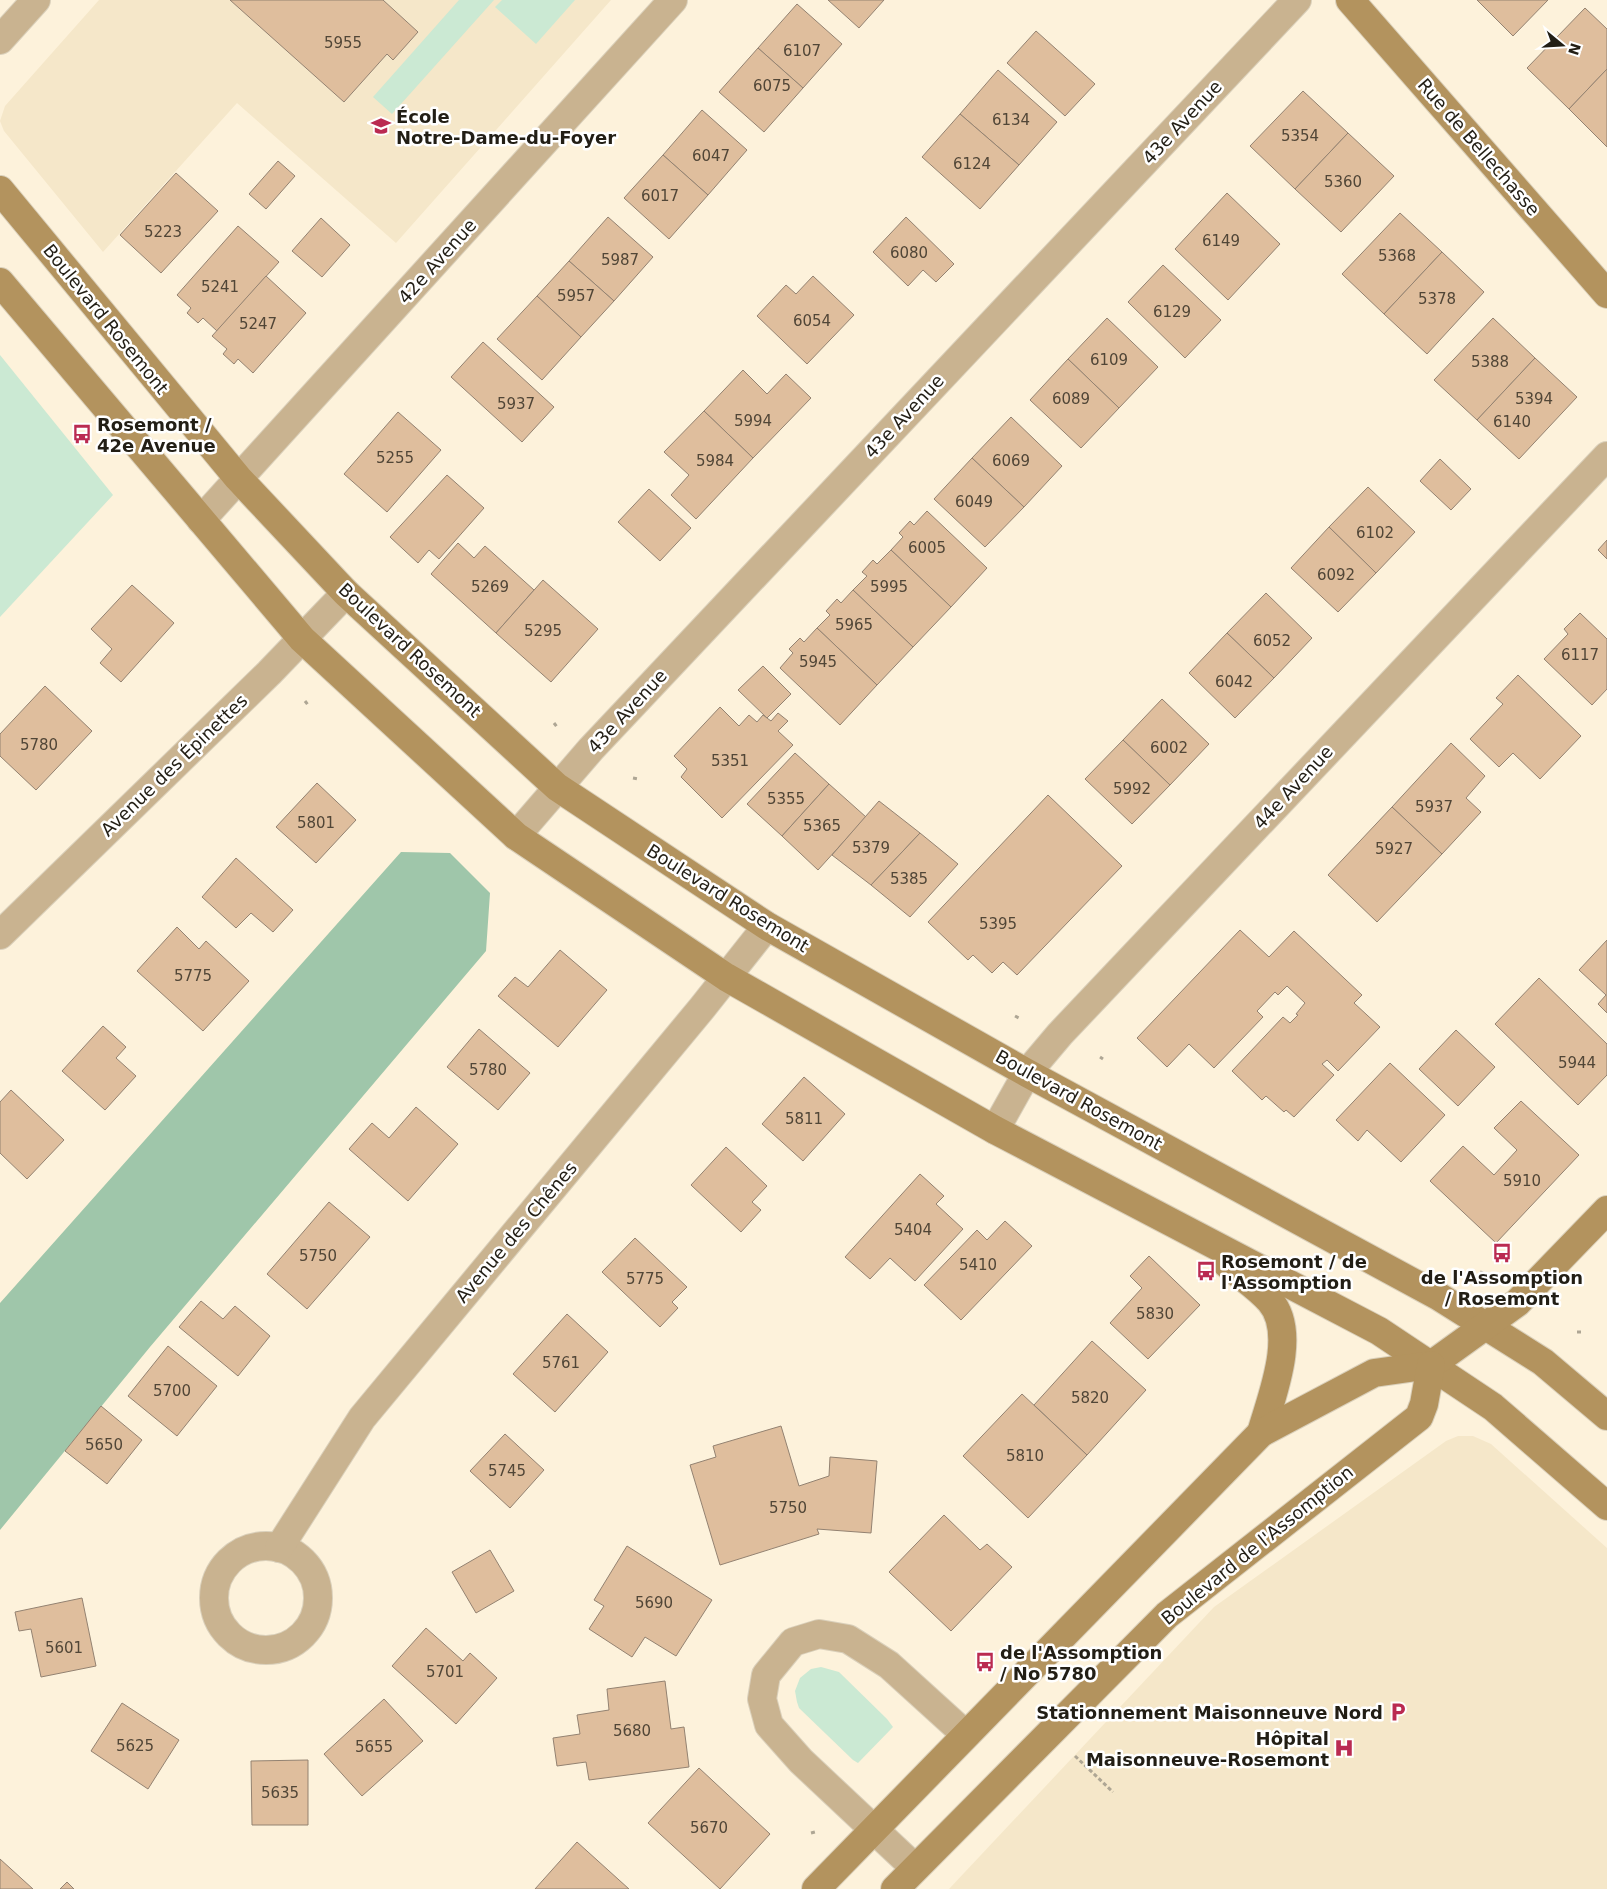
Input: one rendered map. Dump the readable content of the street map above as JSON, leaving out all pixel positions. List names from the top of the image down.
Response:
{
  "streets": {
    "main road": ["Rue de Bellechasse", "Boulevard Rosemont", "Boulevard de l'Assomption"],
    "street": [
      "43e Avenue",
      "42e Avenue",
      "Avenue des Épinettes",
      "44e Avenue",
      "Avenue des Chênes"
    ]
  },
  "crossings": [
    ["43e Avenue", "Boulevard Rosemont"],
    ["42e Avenue", "Boulevard Rosemont"],
    ["Boulevard Rosemont", "Avenue des Épinettes"],
    ["Boulevard Rosemont", "44e Avenue"],
    ["Boulevard Rosemont", "Avenue des Chênes"]
  ],
  "places": {
    "school or university": ["École Notre-Dame-du-Foyer"],
    "bus stop": [
      "Rosemont / 42e Avenue",
      "de l'Assomption / Rosemont",
      "Rosemont / de l'Assomption",
      "de l'Assomption / No 5780"
    ],
    "parking": ["Stationnement Maisonneuve Nord"],
    "hospital": ["Hôpital Maisonneuve-Rosemont"]
  },
  "house_numbers": [
    "5955",
    "6107",
    "6075",
    "6134",
    "5354",
    "6047",
    "6124",
    "5360",
    "6017",
    "5223",
    "6149",
    "6080",
    "5368",
    "5987",
    "5241",
    "5957",
    "5378",
    "6129",
    "6054",
    "5247",
    "6109",
    "5388",
    "6089",
    "5394",
    "5937",
    "5994",
    "6140",
    "5255",
    "5984",
    "6069",
    "6049",
    "6102",
    "6005",
    "6092",
    "5269",
    "5995",
    "5965",
    "5295",
    "6052",
    "6117",
    "5945",
    "6042",
    "5780",
    "6002",
    "5351",
    "5992",
    "5355",
    "5937",
    "5801",
    "5365",
    "5379",
    "5927",
    "5385",
    "5395",
    "5775",
    "5944",
    "5780",
    "5811",
    "5910",
    "5404",
    "5750",
    "5410",
    "5775",
    "5830",
    "5761",
    "5700",
    "5820",
    "5650",
    "5810",
    "5745",
    "5750",
    "5690",
    "5601",
    "5701",
    "5680",
    "5625",
    "5655",
    "5635",
    "5670"
  ],
  "north": "right"
}
